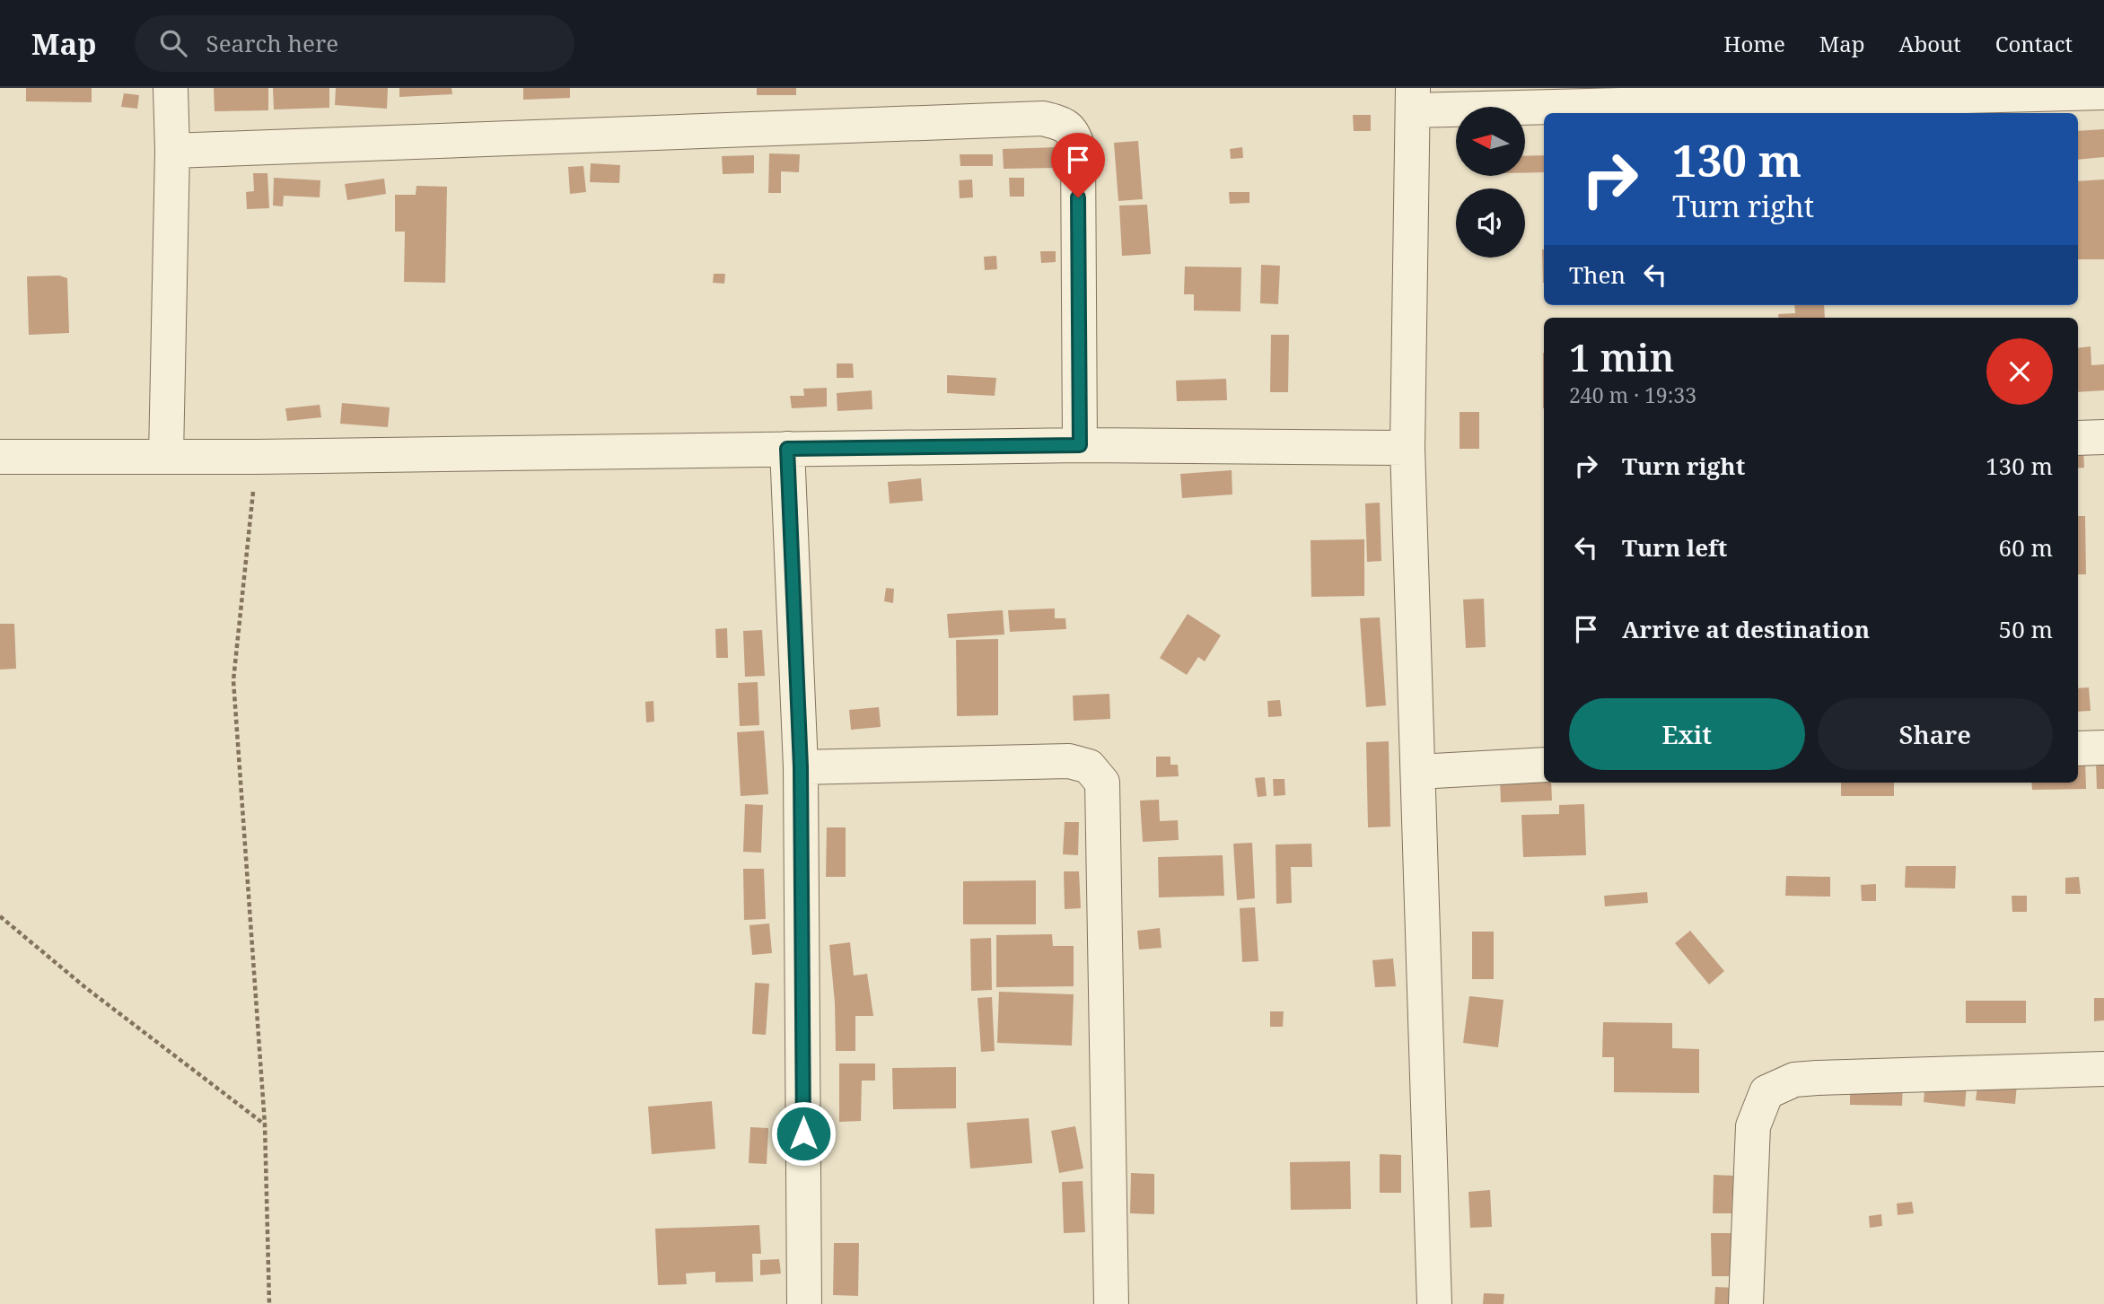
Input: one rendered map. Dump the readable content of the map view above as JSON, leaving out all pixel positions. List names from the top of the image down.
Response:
{
  "north": "left",
  "page": {
    "header": "Map",
    "search": "Search here",
    "nav": [
      "Home",
      "Map",
      "About",
      "Contact"
    ],
    "turn": ["130 m", "Turn right"],
    "then": "Then",
    "heading": ["1 min", "240 m · 19:33"],
    "list": [
      {
        "name": "Turn right",
        "value": "130 m"
      },
      {
        "name": "Turn left",
        "value": "60 m"
      },
      {
        "name": "Arrive at destination",
        "value": "50 m"
      }
    ],
    "buttons": ["Exit", "Share"]
  }
}
